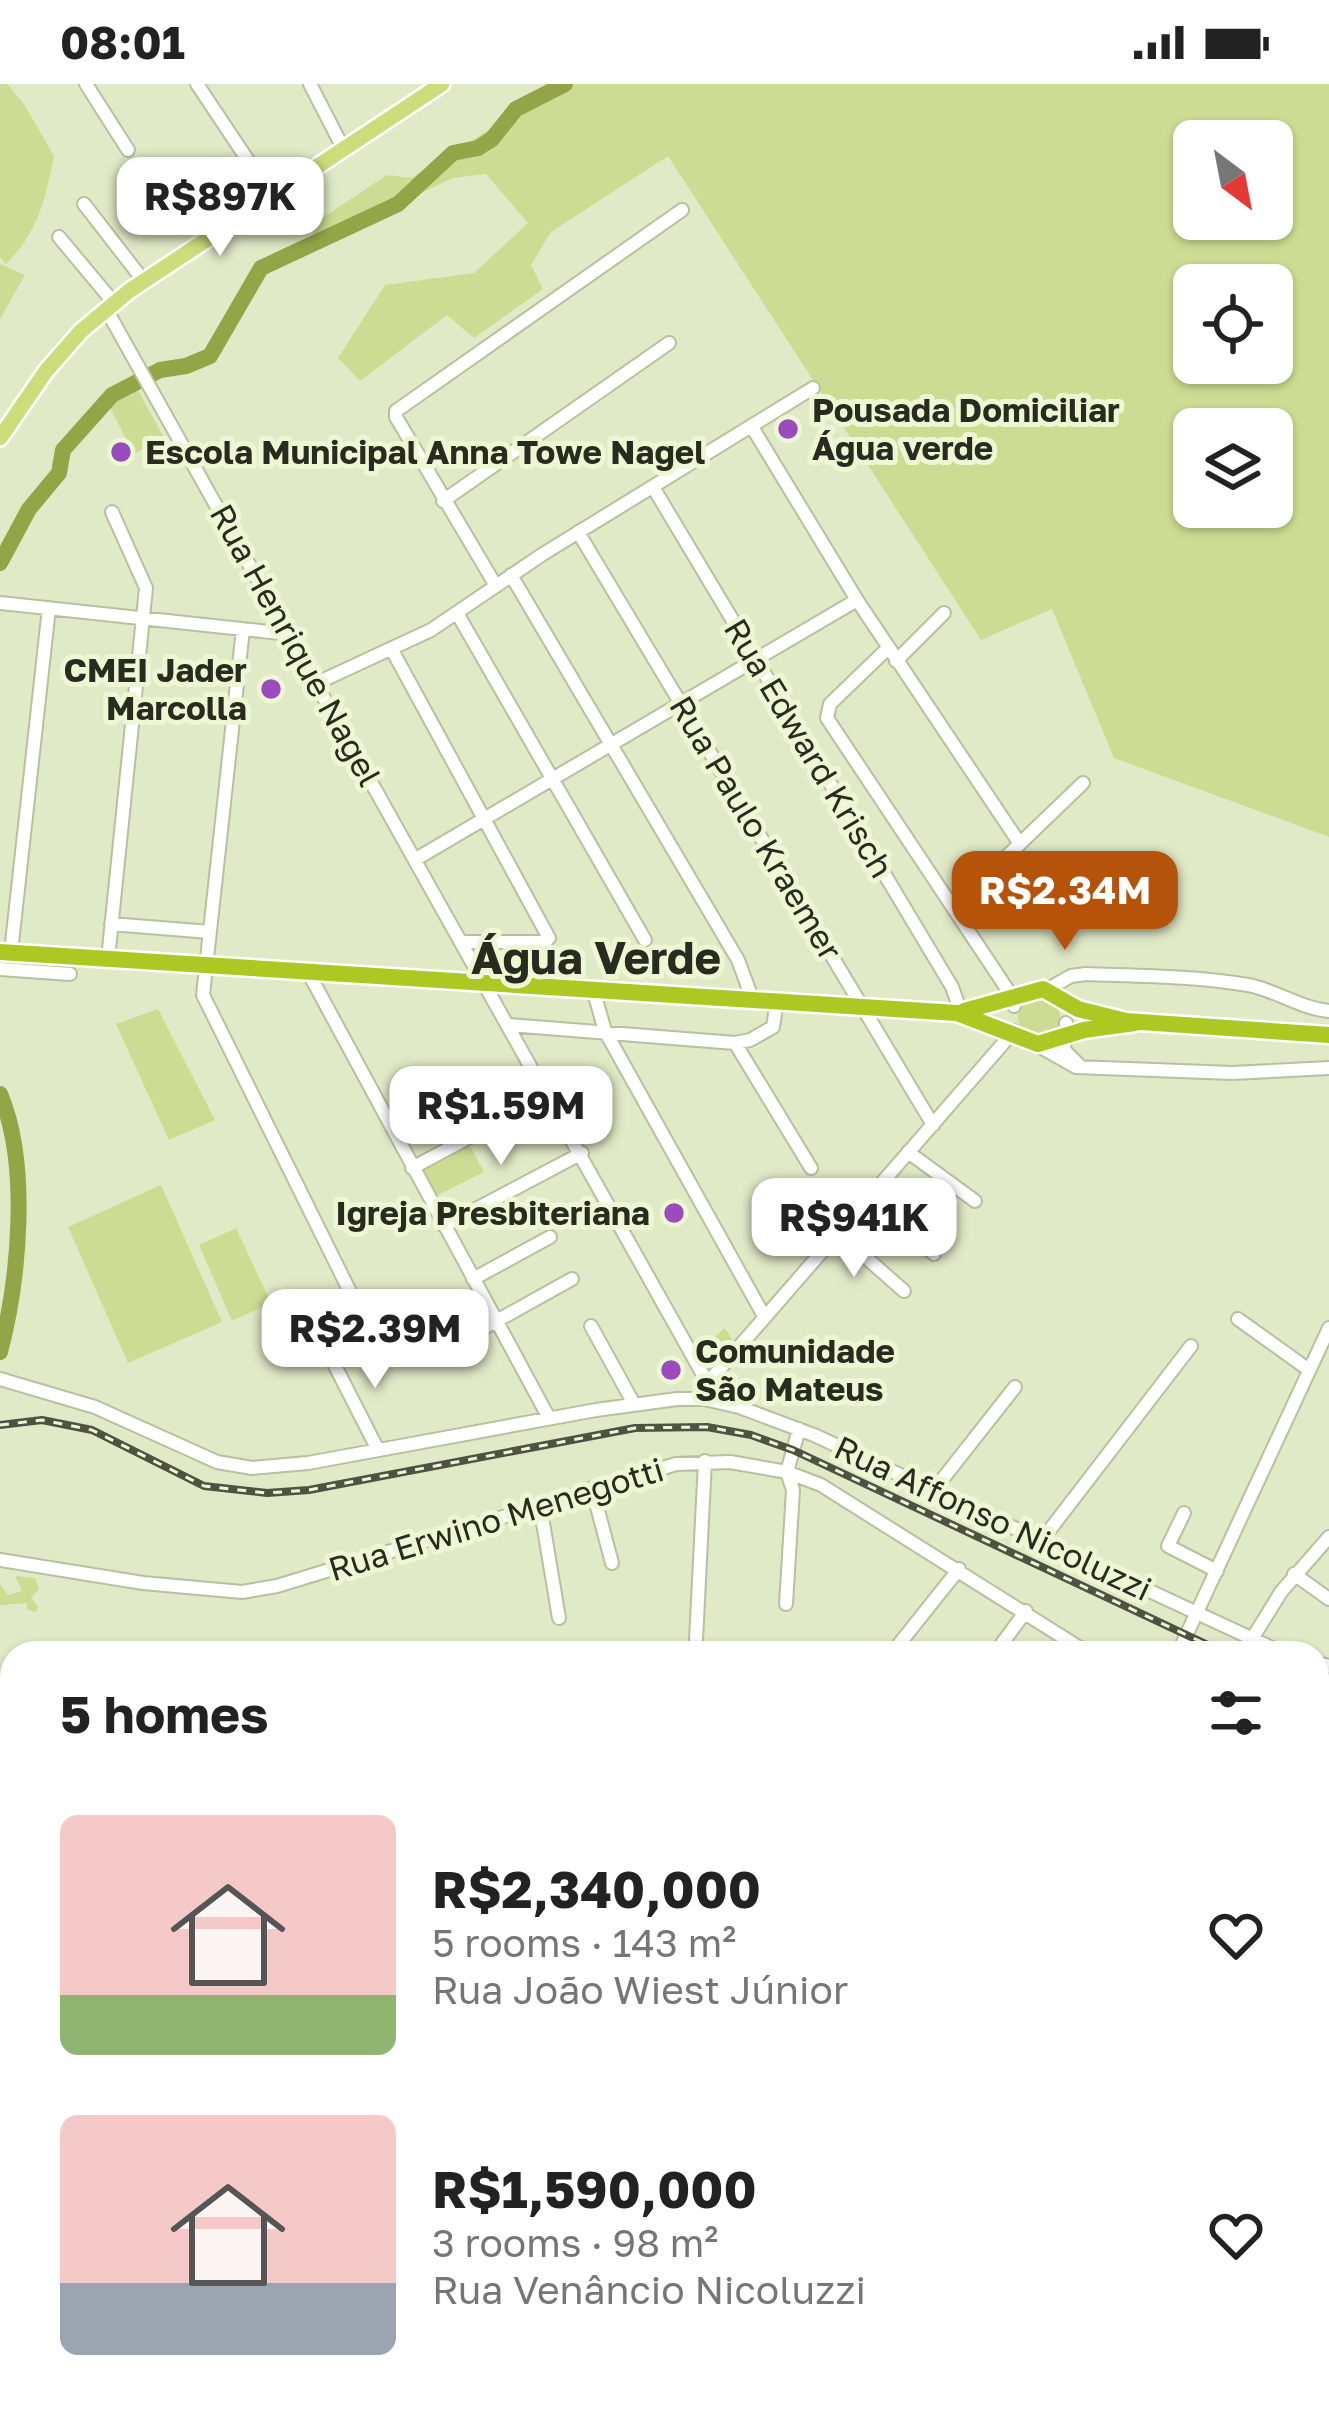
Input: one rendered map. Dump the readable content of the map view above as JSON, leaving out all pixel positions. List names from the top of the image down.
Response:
{
  "streets": {
    "street": [
      "Rua Henrique Nagel",
      "Rua Edward Krisch",
      "Rua Paulo Kraemer",
      "Rua Affonso Nicoluzzi",
      "Rua Erwino Menegotti"
    ]
  },
  "districts": ["Água Verde"],
  "places": [
    "Pousada Domiciliar Água verde",
    "Escola Municipal Anna Towe Nagel",
    "CMEI Jader Marcolla",
    "Igreja Presbiteriana",
    "Comunidade São Mateus"
  ],
  "north": "bottom right",
  "page": {
    "status": "08:01",
    "price": [
      "R$897K",
      "R$2.34M",
      "R$1.59M",
      "R$941K",
      "R$2.39M"
    ],
    "heading": "5 homes",
    "list": [
      {
        "name": "R$2,340,000",
        "note": "5 rooms · 143 m² · Rua João Wiest Júnior"
      },
      {
        "name": "R$1,590,000",
        "note": "3 rooms · 98 m² · Rua Venâncio Nicoluzzi"
      }
    ]
  }
}
